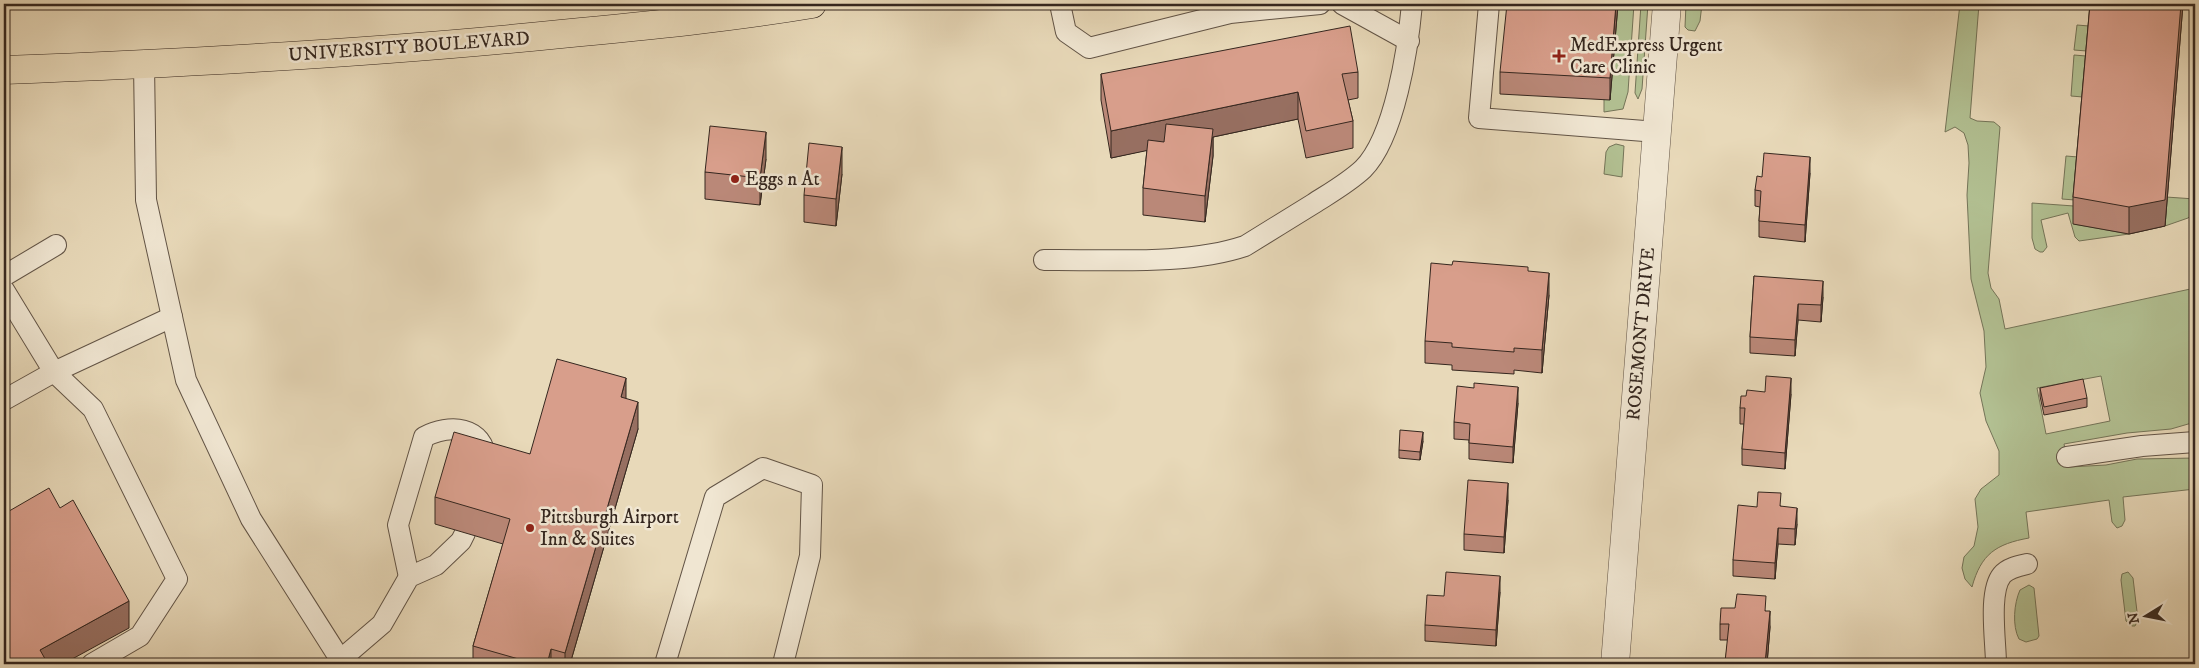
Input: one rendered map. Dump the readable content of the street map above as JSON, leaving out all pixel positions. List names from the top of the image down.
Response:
{
  "streets": {
    "main road": ["UNIVERSITY BOULEVARD"],
    "street": ["ROSEMONT DRIVE"]
  },
  "places": {
    "health": ["MedExpress Urgent Care Clinic"],
    "other": ["Eggs n At", "Pittsburgh Airport Inn & Suites"]
  },
  "north": "left"
}
